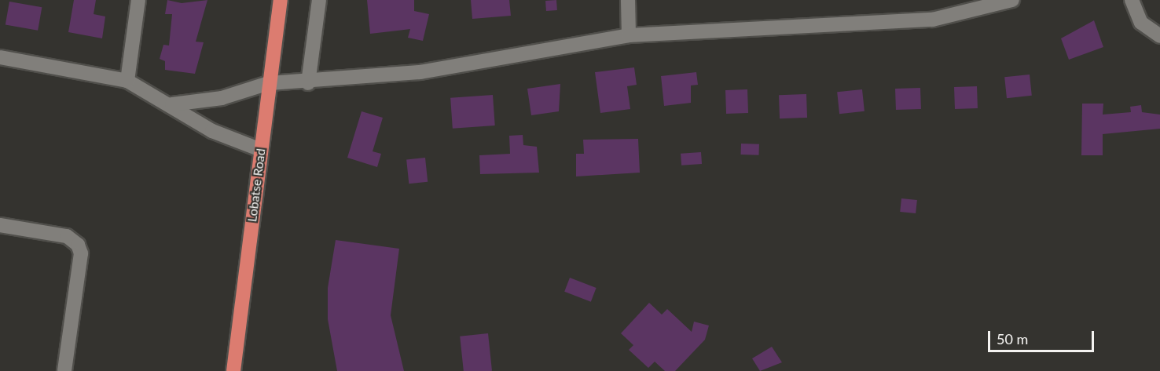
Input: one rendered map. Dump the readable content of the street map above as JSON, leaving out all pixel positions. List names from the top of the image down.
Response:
{
  "streets": {
    "highway": ["Lobatse Road"]
  },
  "scale_bar": "50 m"
}
